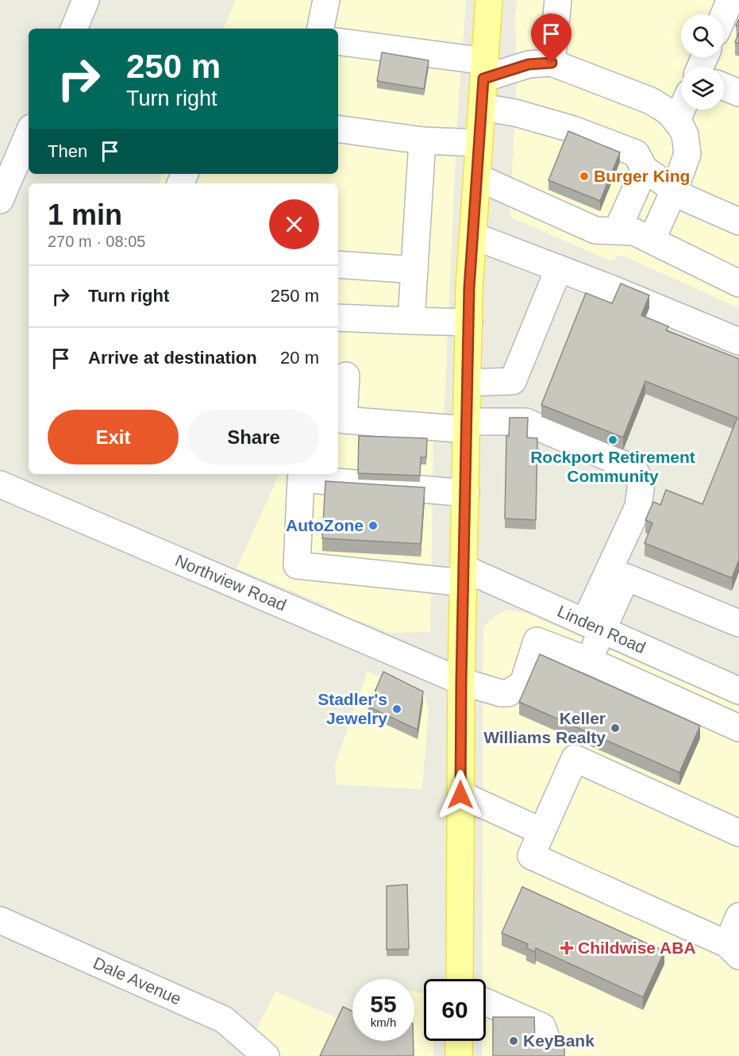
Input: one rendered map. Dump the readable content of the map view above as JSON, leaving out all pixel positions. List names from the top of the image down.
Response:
{
  "streets": {
    "street": ["Northview Road", "Linden Road", "Dale Avenue"]
  },
  "places": {
    "other": [
      "Burger King",
      "Rockport Retirement Community",
      "AutoZone",
      "Stadler's Jewelry",
      "Keller Williams Realty",
      "KeyBank"
    ],
    "health": ["Childwise ABA"]
  },
  "page": {
    "turn": ["250 m", "Turn right"],
    "then": "Then",
    "heading": ["1 min", "270 m · 08:05"],
    "list": [
      {
        "name": "Turn right",
        "value": "250 m"
      },
      {
        "name": "Arrive at destination",
        "value": "20 m"
      }
    ],
    "buttons": ["Exit", "Share"],
    "speed": "55 km/h",
    "limit": "60"
  }
}
